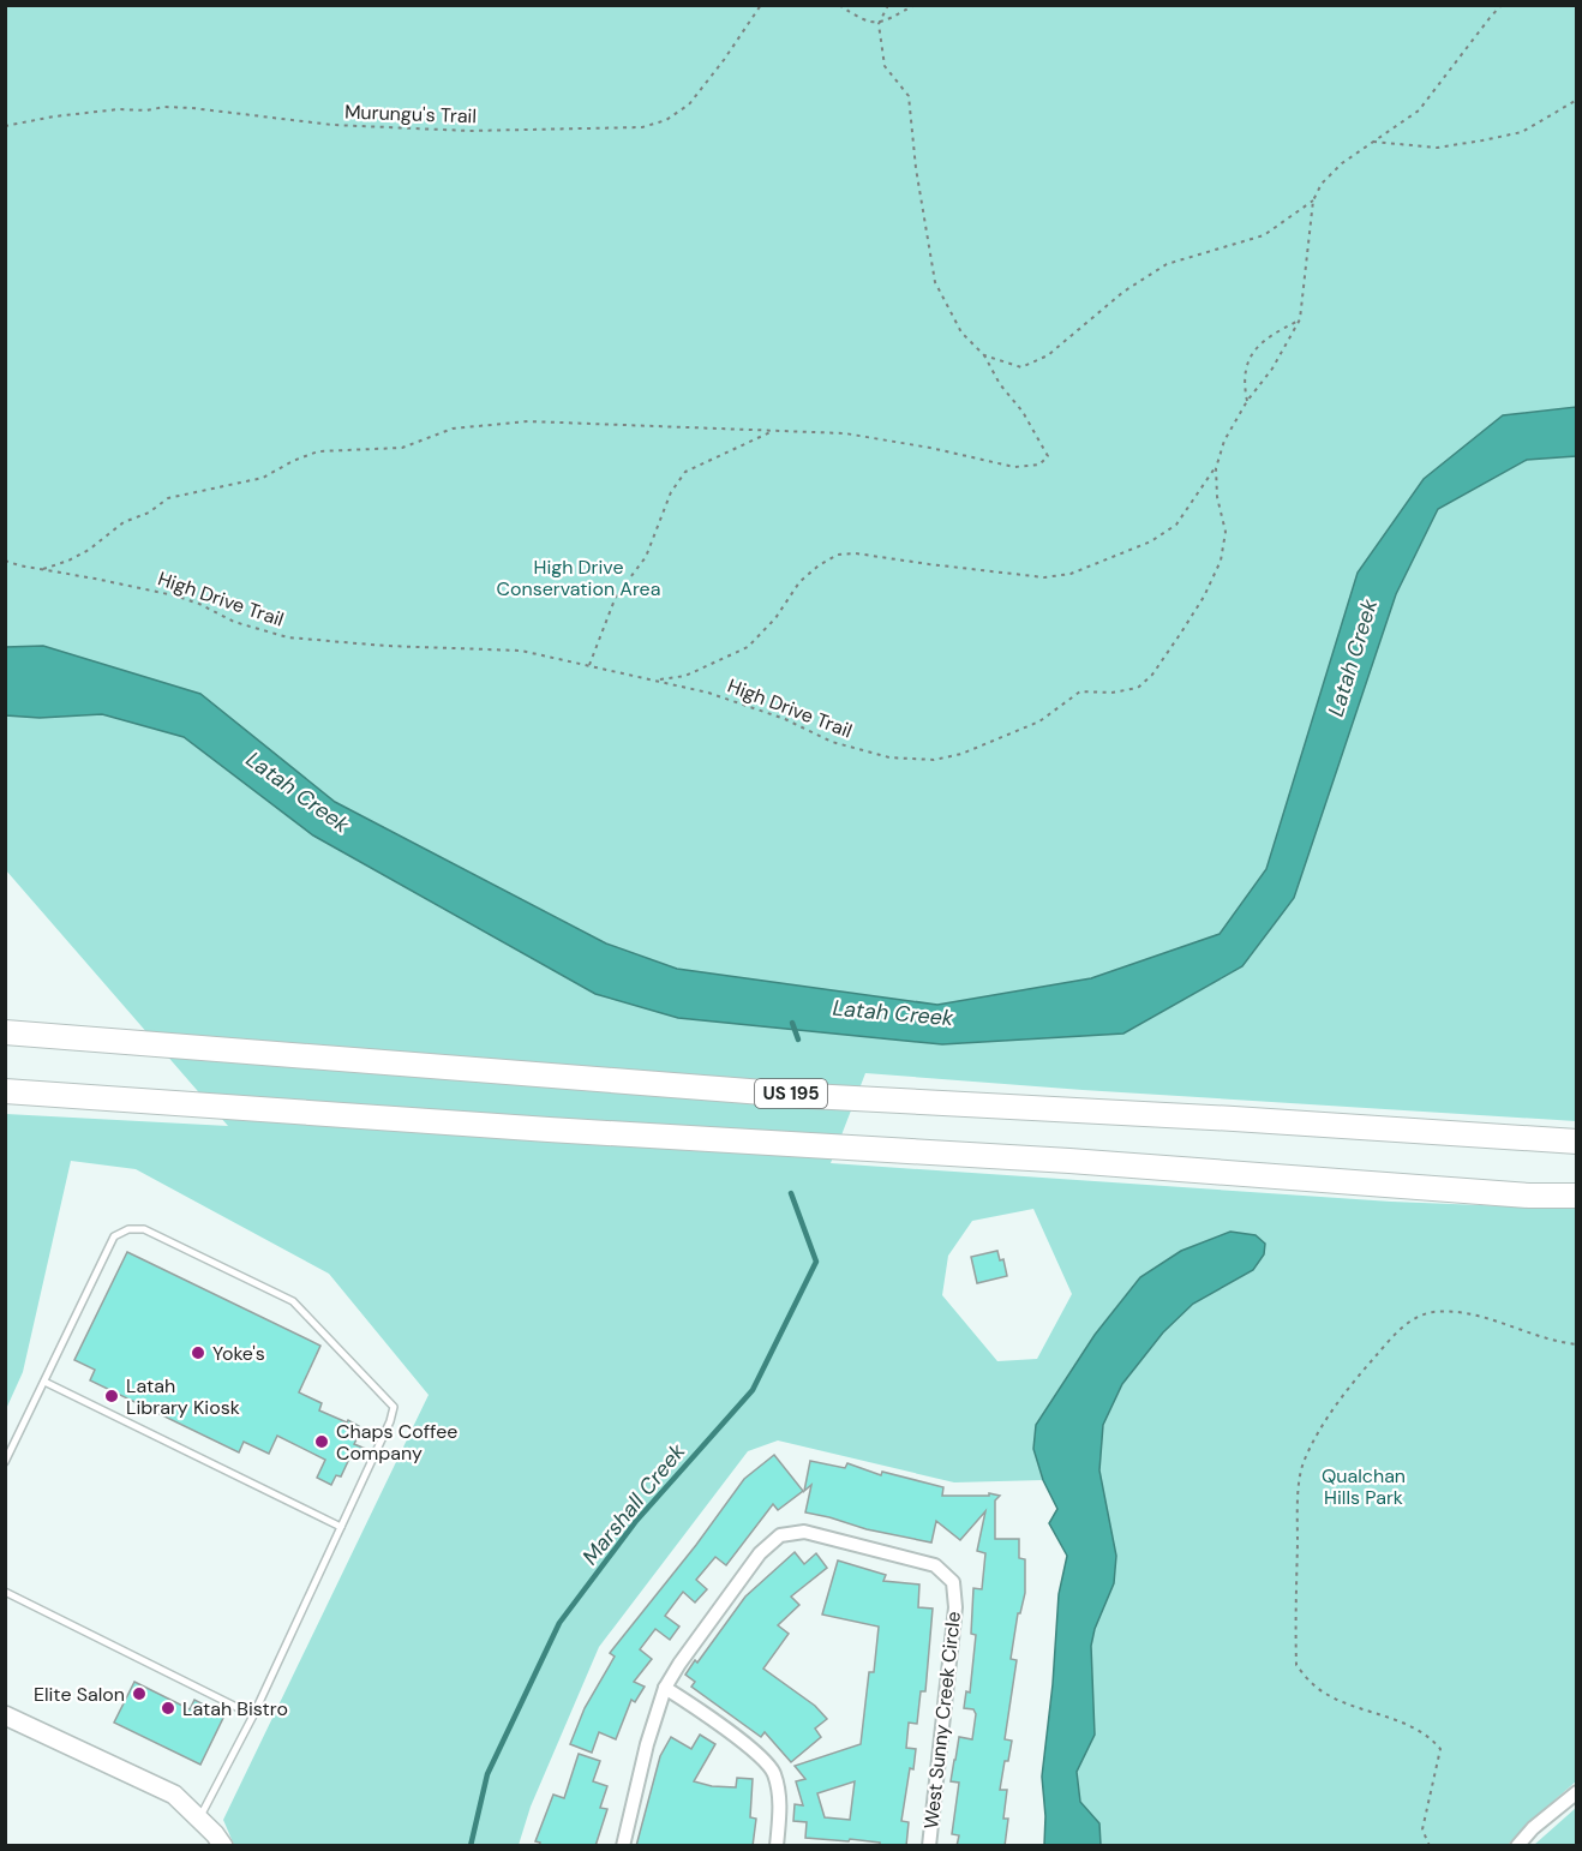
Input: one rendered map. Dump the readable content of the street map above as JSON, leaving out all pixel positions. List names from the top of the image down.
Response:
{
  "streets": {
    "highway": ["US 195"],
    "street": ["West Sunny Creek Circle"],
    "path": ["Murungu's Trail", "High Drive Trail"]
  },
  "water": ["Latah Creek", "Marshall Creek"],
  "parks": ["High Drive Conservation Area", "Qualchan Hills Park"],
  "places": [
    "Yoke's",
    "Latah Library Kiosk",
    "Chaps Coffee Company",
    "Elite Salon",
    "Latah Bistro"
  ]
}
